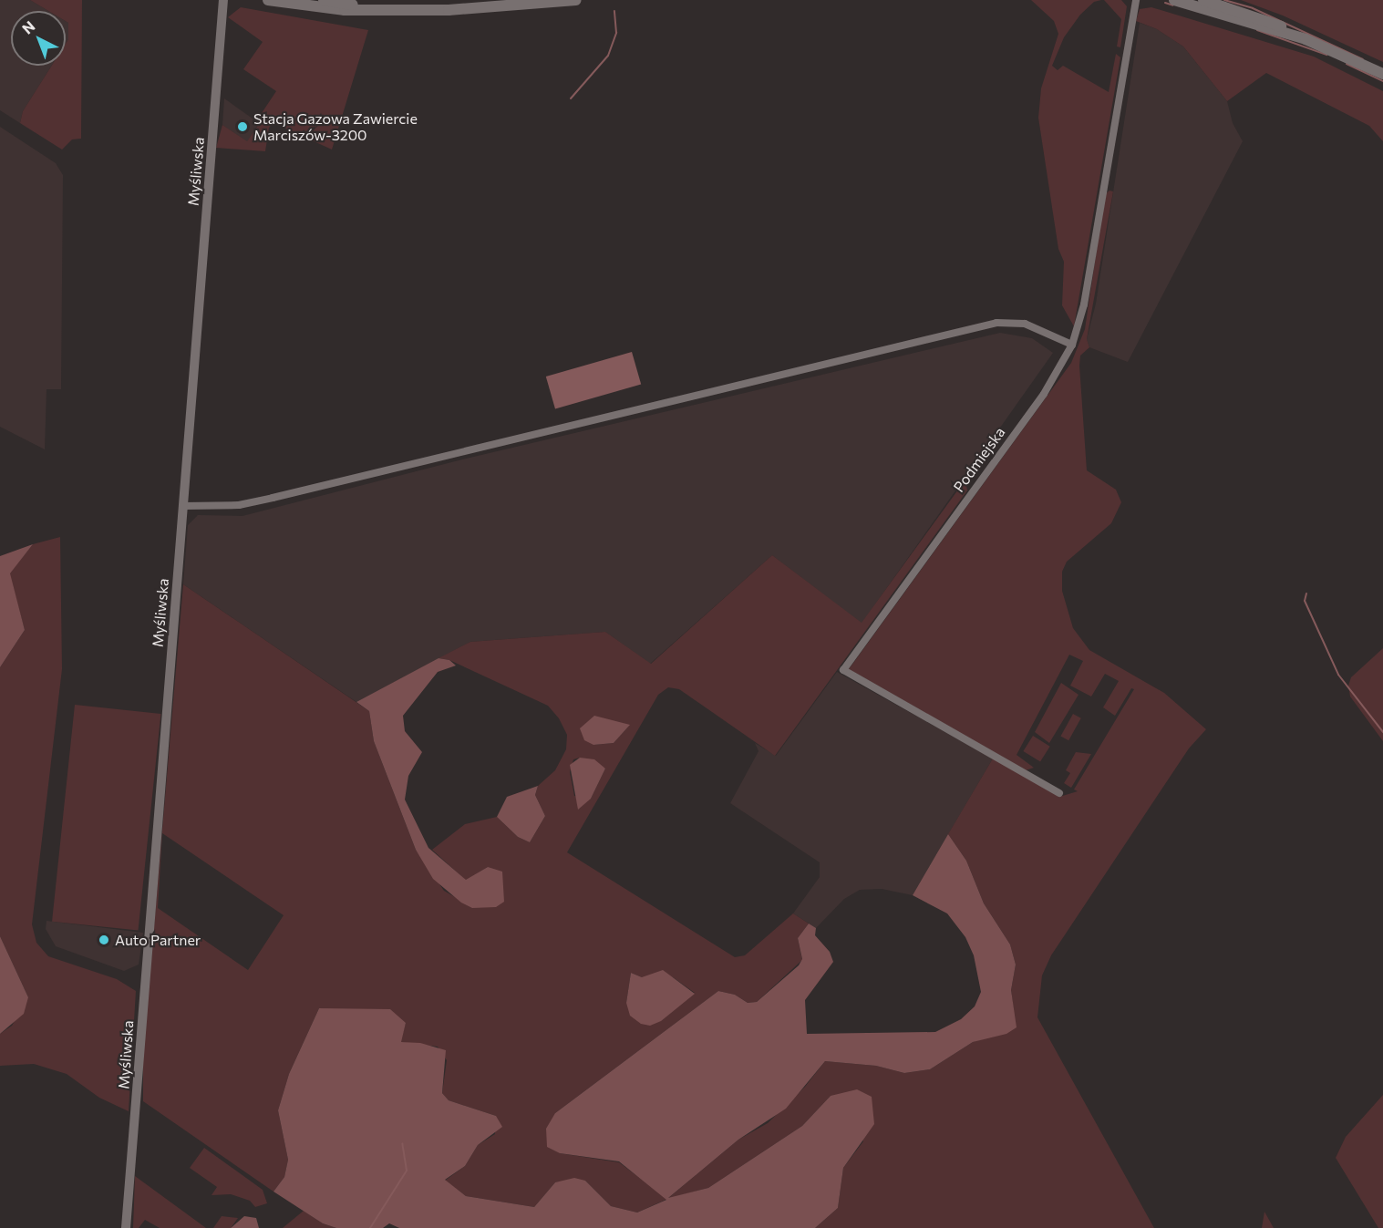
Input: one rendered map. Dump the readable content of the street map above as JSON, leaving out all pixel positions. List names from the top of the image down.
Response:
{
  "streets": {
    "street": ["Myśliwska", "Podmiejska"]
  },
  "places": ["Stacja Gazowa Zawiercie Marciszów-3200", "Auto Partner"],
  "north": "top left"
}
